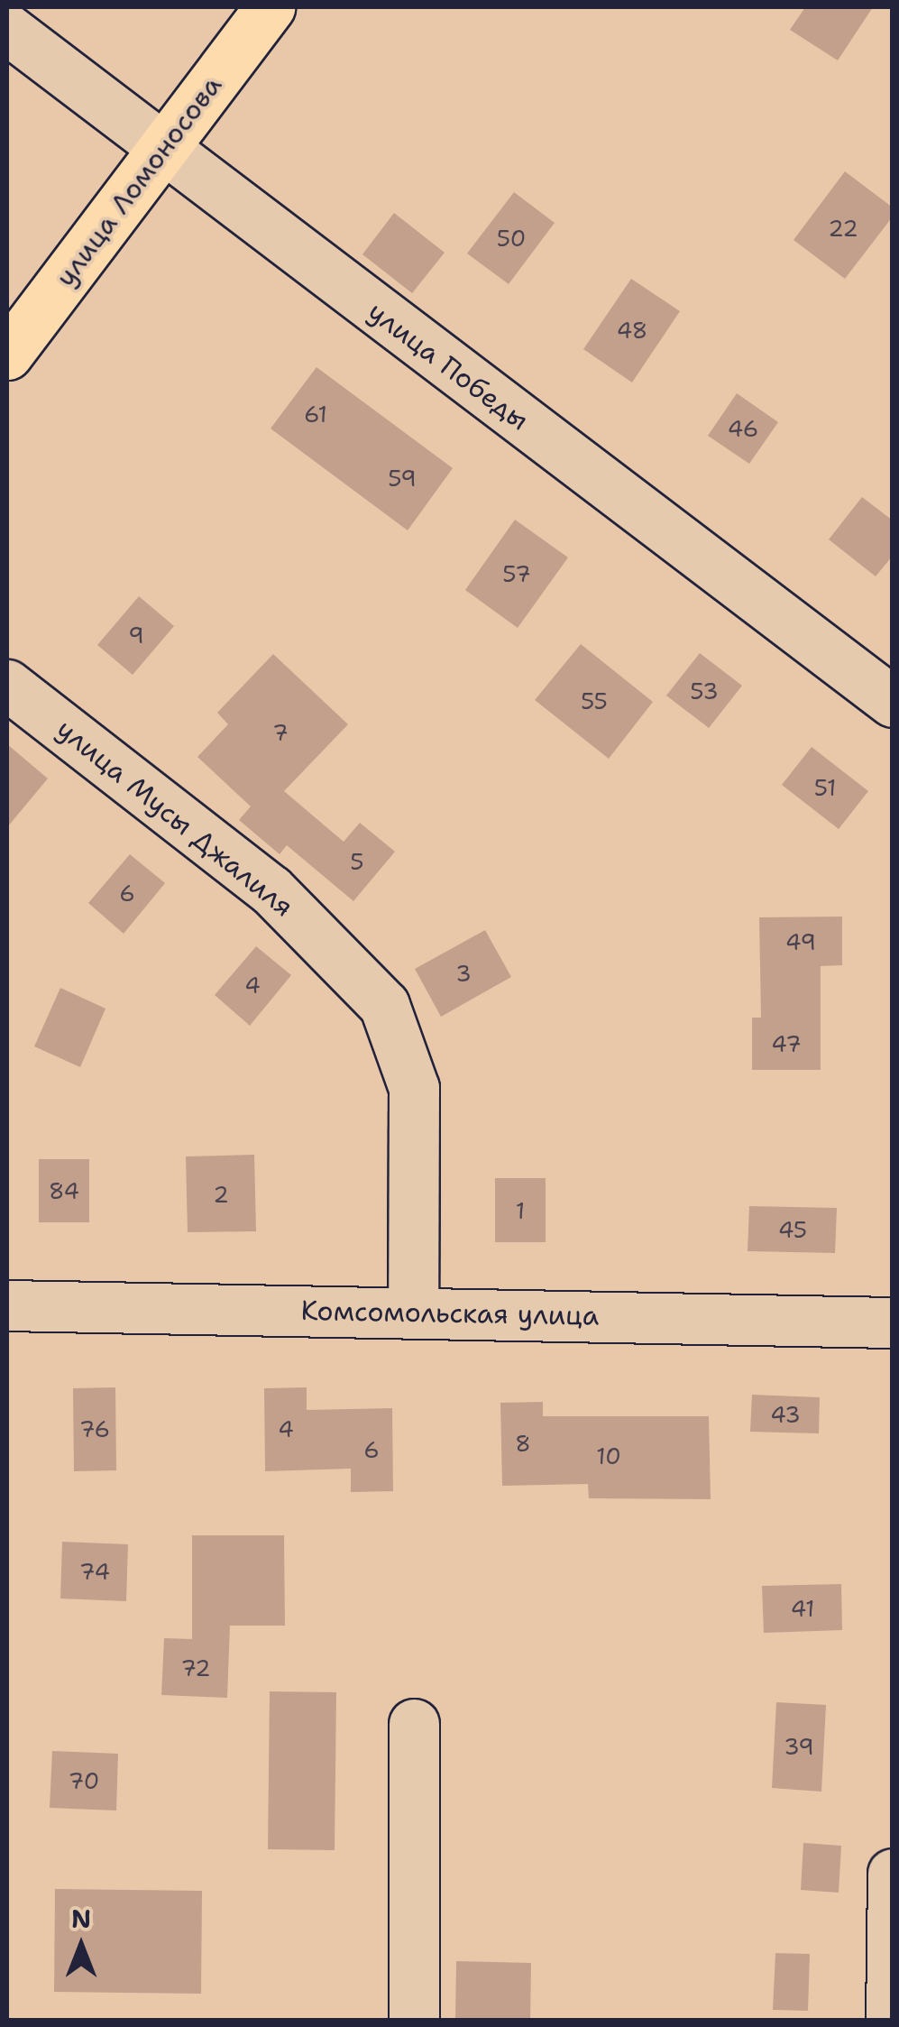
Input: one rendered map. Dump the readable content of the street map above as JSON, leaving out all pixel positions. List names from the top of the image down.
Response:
{
  "streets": {
    "main road": ["улица Ломоносова"],
    "street": ["улица Победы", "улица Мусы Джалиля", "Комсомольская улица"]
  },
  "crossings": [
    ["улица Ломоносова", "улица Победы"],
    ["улица Мусы Джалиля", "Комсомольская улица"]
  ],
  "house_numbers": [
    "22",
    "50",
    "48",
    "61",
    "46",
    "59",
    "57",
    "9",
    "53",
    "55",
    "7",
    "51",
    "5",
    "6",
    "49",
    "3",
    "4",
    "47",
    "84",
    "2",
    "1",
    "45",
    "43",
    "76",
    "4",
    "8",
    "6",
    "10",
    "74",
    "41",
    "72",
    "39",
    "70"
  ],
  "north": "top"
}
